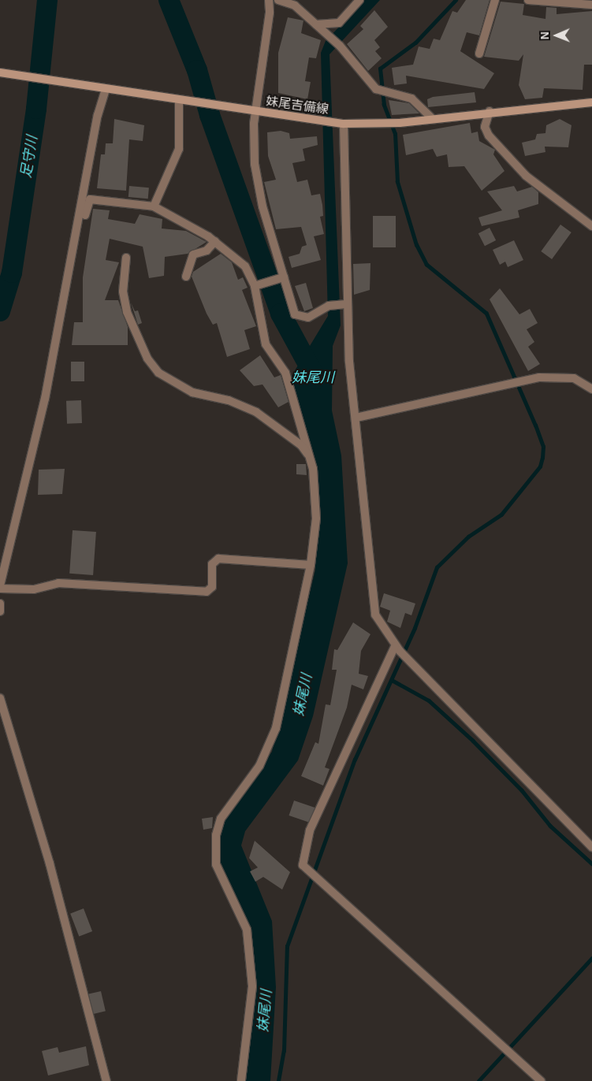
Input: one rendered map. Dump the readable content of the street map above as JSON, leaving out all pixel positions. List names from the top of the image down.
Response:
{
  "streets": {
    "main road": ["妹尾吉備線"]
  },
  "water": ["足守川", "妹尾川"],
  "north": "left"
}
